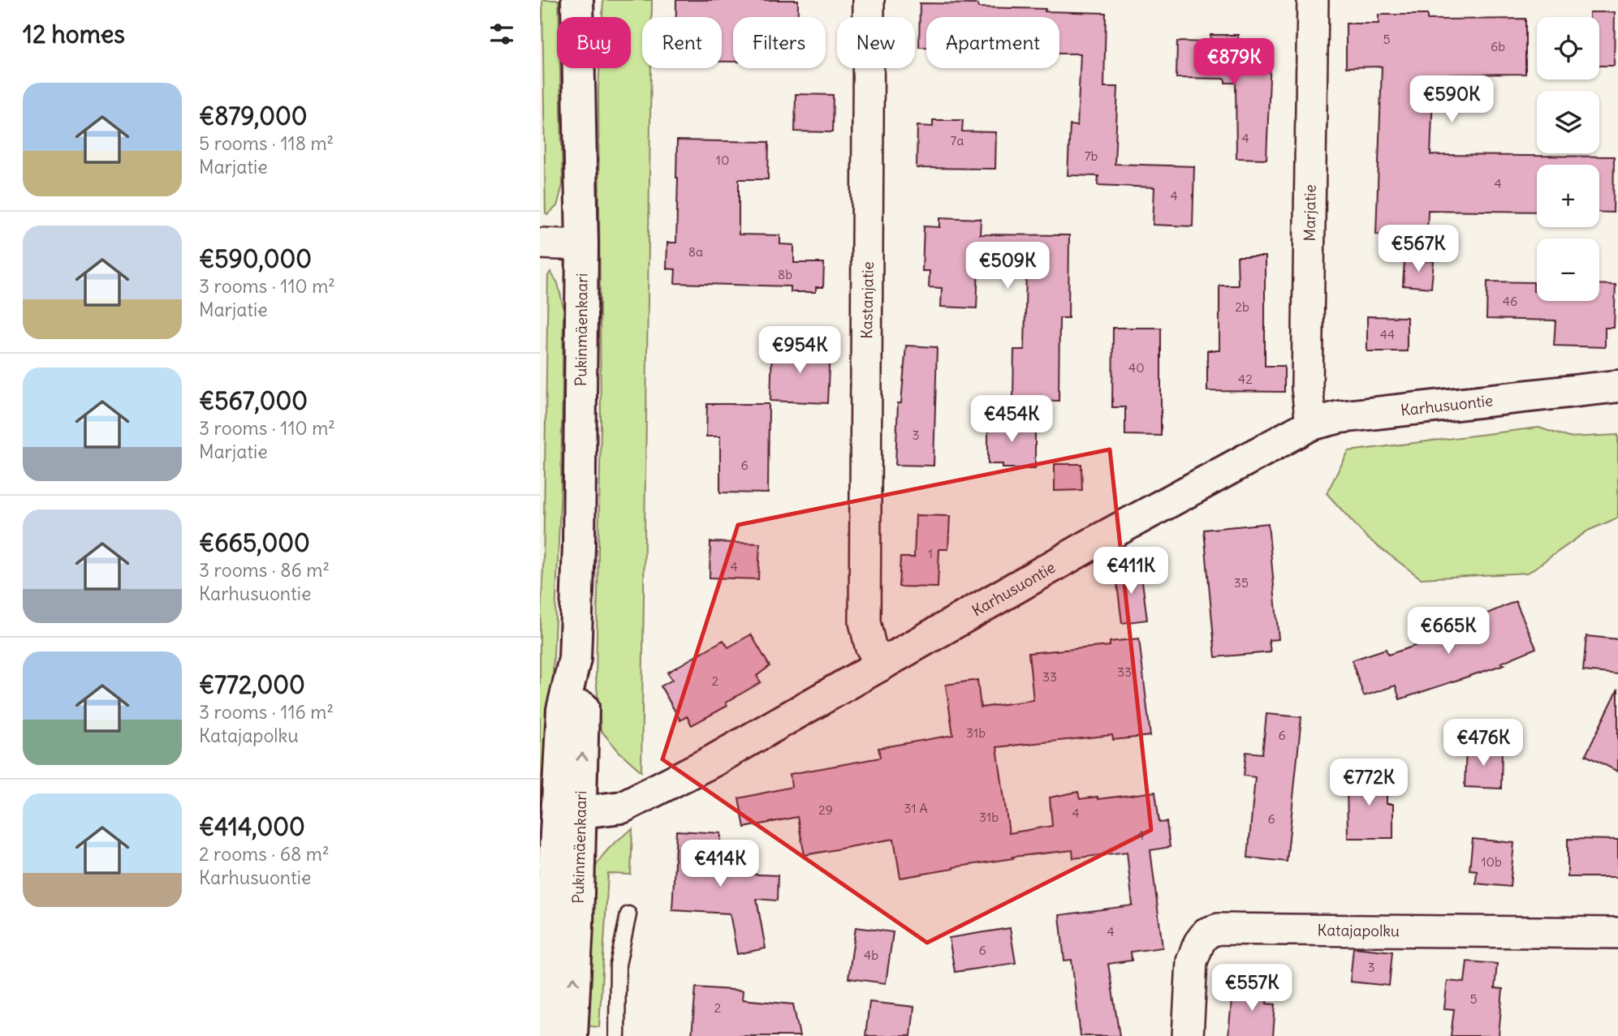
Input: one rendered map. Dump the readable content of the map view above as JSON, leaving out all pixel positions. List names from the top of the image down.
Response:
{
  "streets": {
    "main road": ["Pukinmäenkaari", "Karhusuontie"],
    "street": ["Marjatie", "Kastanjatie", "Katajapolku"]
  },
  "crossings": [
    ["Marjatie", "Karhusuontie"],
    ["Kastanjatie", "Karhusuontie"],
    ["Pukinmäenkaari", "Karhusuontie"]
  ],
  "house_numbers": [
    "5",
    "6b",
    "4",
    "7a",
    "7b",
    "10",
    "4",
    "4",
    "8a",
    "8b",
    "46",
    "2b",
    "44",
    "40",
    "42",
    "3",
    "6",
    "1",
    "4",
    "35",
    "33",
    "33",
    "2",
    "31b",
    "6",
    "31 A",
    "29",
    "4",
    "31b",
    "6",
    "4",
    "10b",
    "4",
    "6",
    "4b",
    "3",
    "5",
    "2"
  ],
  "page": {
    "heading": "12 homes",
    "map_buttons": ["+", "−"],
    "chip": [
      "Buy",
      "Rent",
      "Filters",
      "New",
      "Apartment"
    ],
    "price": [
      "€879K",
      "€590K",
      "€567K",
      "€509K",
      "€954K",
      "€454K",
      "€411K",
      "€665K",
      "€476K",
      "€772K",
      "€414K",
      "€557K"
    ],
    "list": [
      {
        "name": "€879,000",
        "note": "5 rooms · 118 m² · Marjatie"
      },
      {
        "name": "€590,000",
        "note": "3 rooms · 110 m² · Marjatie"
      },
      {
        "name": "€567,000",
        "note": "3 rooms · 110 m² · Marjatie"
      },
      {
        "name": "€665,000",
        "note": "3 rooms · 86 m² · Karhusuontie"
      },
      {
        "name": "€772,000",
        "note": "3 rooms · 116 m² · Katajapolku"
      },
      {
        "name": "€414,000",
        "note": "2 rooms · 68 m² · Karhusuontie"
      }
    ]
  }
}
